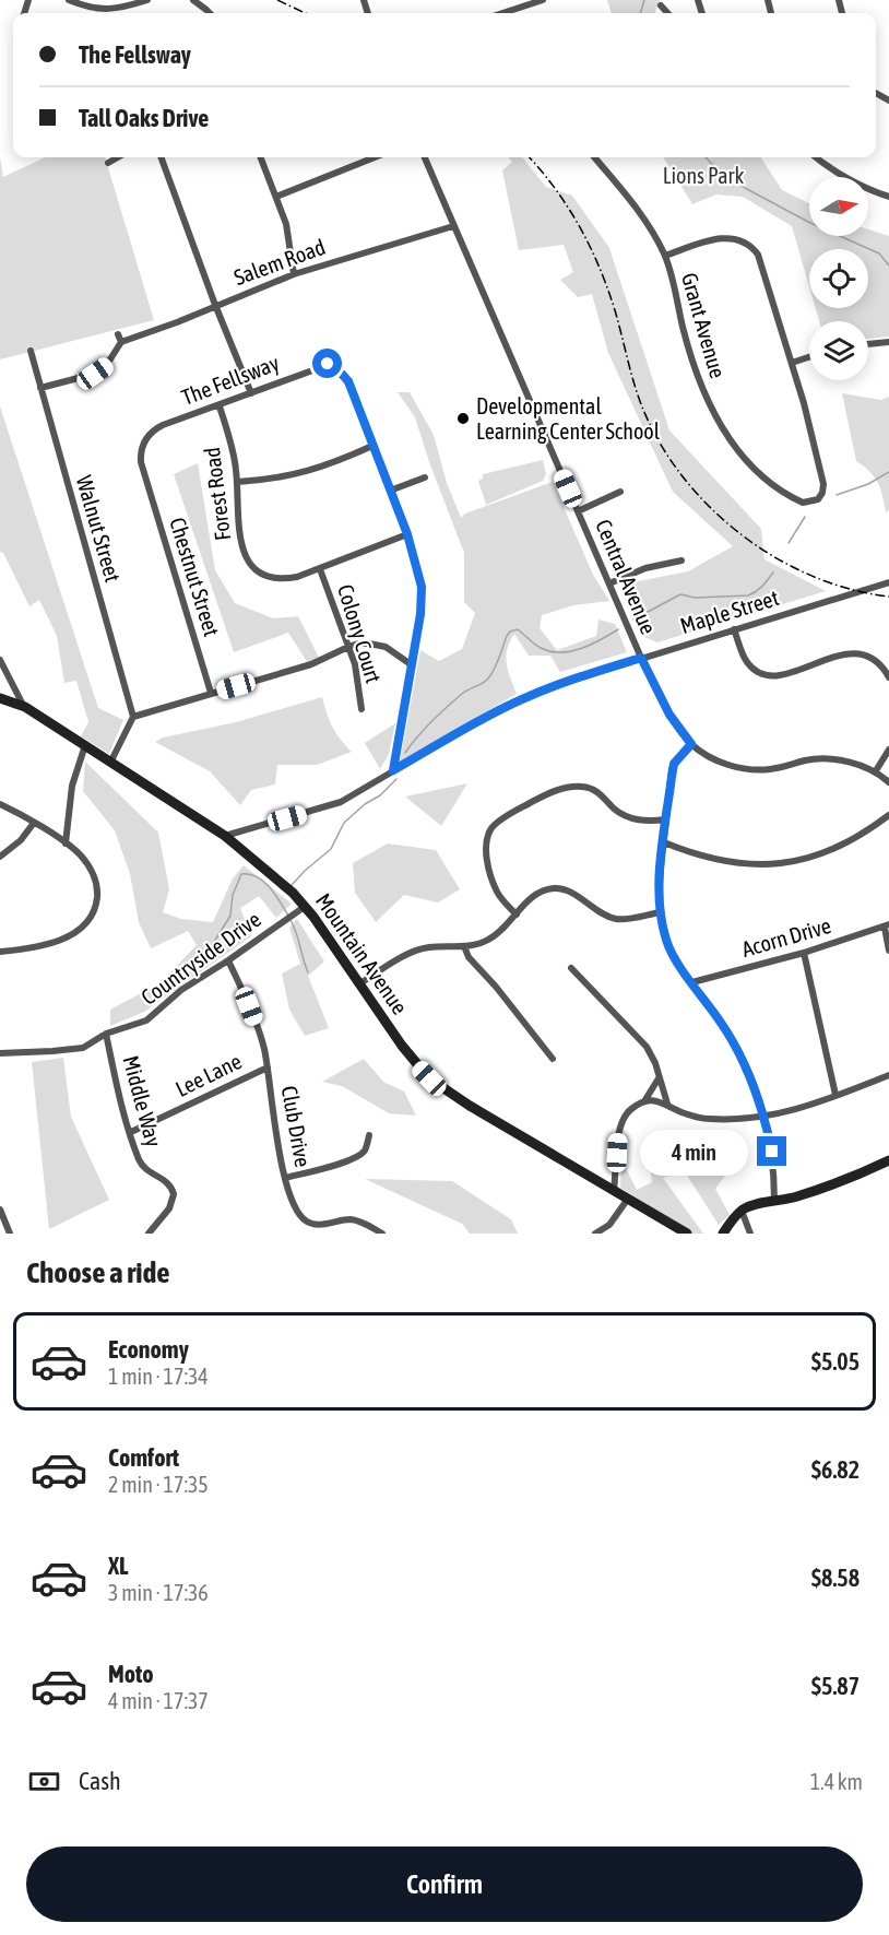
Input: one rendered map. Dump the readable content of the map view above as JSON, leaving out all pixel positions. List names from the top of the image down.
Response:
{
  "streets": {
    "main road": ["Mountain Avenue"],
    "street": [
      "Salem Road",
      "Grant Avenue",
      "The Fellsway",
      "Forest Road",
      "Walnut Street",
      "Chestnut Street",
      "Central Avenue",
      "Maple Street",
      "Colony Court",
      "Acorn Drive",
      "Countryside Drive",
      "Lee Lane",
      "Middle Way",
      "Club Drive"
    ]
  },
  "crossings": [
    ["Salem Road", "Walnut Street"],
    ["Salem Road", "Central Avenue"],
    ["The Fellsway", "Forest Road"],
    ["The Fellsway", "Chestnut Street"],
    ["The Fellsway", "Maple Street"],
    ["Forest Road", "Colony Court"],
    ["Central Avenue", "Maple Street"],
    ["Maple Street", "Mountain Avenue"],
    ["Mountain Avenue", "Countryside Drive"],
    ["Countryside Drive", "Middle Way"],
    ["Countryside Drive", "Club Drive"],
    ["Lee Lane", "Middle Way"],
    ["Lee Lane", "Club Drive"]
  ],
  "parks": ["Lions Park"],
  "places": ["Developmental Learning Center School"],
  "north": "right",
  "page": {
    "banner": ["The Fellsway", "Tall Oaks Drive"],
    "bubble": "4 min",
    "heading": "Choose a ride",
    "list": [
      {
        "name": "Economy",
        "note": "1 min · 17:34",
        "value": "$5.05"
      },
      {
        "name": "Comfort",
        "note": "2 min · 17:35",
        "value": "$6.82"
      },
      {
        "name": "XL",
        "note": "3 min · 17:36",
        "value": "$8.58"
      },
      {
        "name": "Moto",
        "note": "4 min · 17:37",
        "value": "$5.87"
      }
    ],
    "pay": ["Cash", "1.4 km"],
    "buttons": "Confirm"
  }
}
